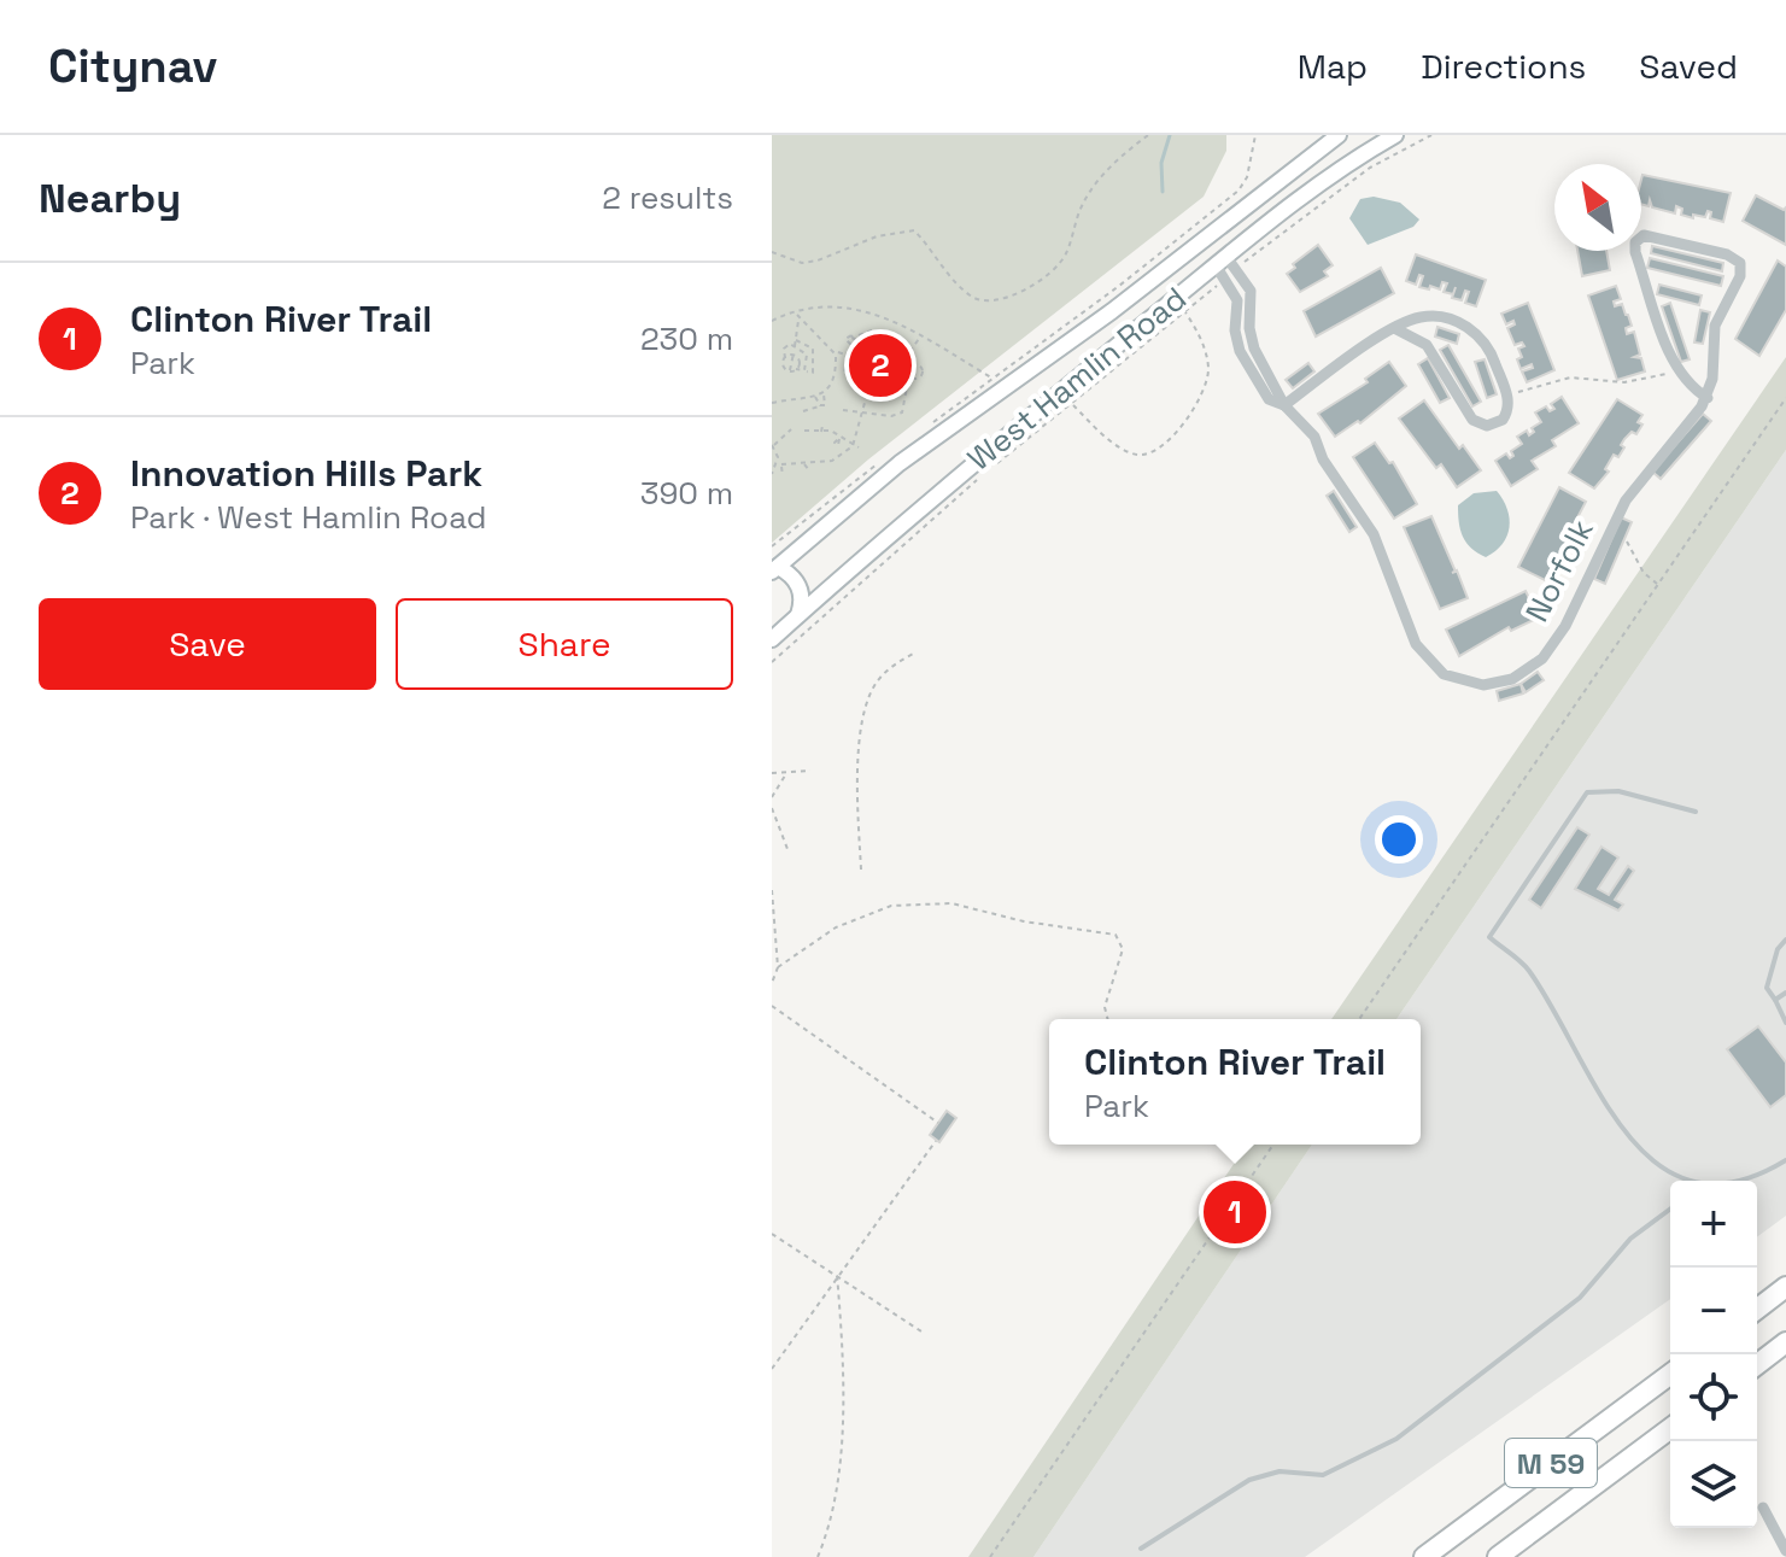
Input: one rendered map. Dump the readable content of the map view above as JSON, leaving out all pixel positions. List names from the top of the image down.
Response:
{
  "streets": {
    "highway": ["M 59"],
    "main road": ["West Hamlin Road"],
    "street": ["Norfolk"]
  },
  "crossings": [
    ["West Hamlin Road", "Norfolk"]
  ],
  "north": "top left",
  "page": {
    "header": "Citynav",
    "nav": ["Map", "Directions", "Saved"],
    "heading": ["Nearby", "2 results"],
    "list": [
      {
        "mark": "1",
        "name": "Clinton River Trail",
        "note": "Park",
        "value": "230 m"
      },
      {
        "mark": "2",
        "name": "Innovation Hills Park",
        "note": "Park · West Hamlin Road",
        "value": "390 m"
      }
    ],
    "pins": ["2", "1"],
    "buttons": ["Save", "Share"],
    "popup": ["Clinton River Trail", "Park"],
    "map_buttons": ["+", "−"]
  }
}
